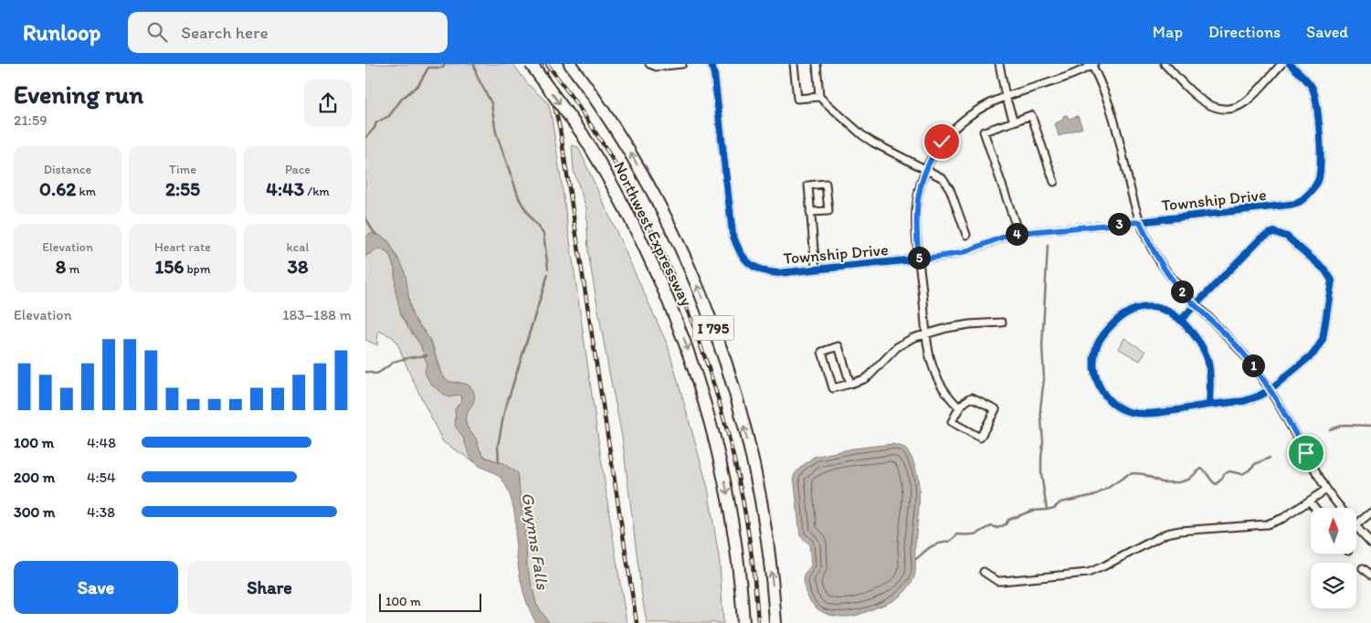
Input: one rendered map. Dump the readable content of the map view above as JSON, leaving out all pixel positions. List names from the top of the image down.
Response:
{
  "streets": {
    "highway": ["Northwest Expressway", "I 795"],
    "street": ["Township Drive"]
  },
  "water": ["Gwynns Falls"],
  "scale_bar": "100 m",
  "north": "top",
  "page": {
    "header": "Runloop",
    "search": "Search here",
    "nav": ["Map", "Directions", "Saved"],
    "heading": ["Evening run", "21:59"],
    "stats": [
      ["Distance", "0.62 km"],
      ["Time", "2:55"],
      ["Pace", "4:43 /km"],
      ["Elevation", "8 m"],
      ["Heart rate", "156 bpm"],
      ["kcal", "38"]
    ],
    "pins": [
      "3",
      "4",
      "5",
      "2",
      "1"
    ],
    "chart": ["Elevation", "183–188 m"],
    "list": [
      {
        "name": "100 m",
        "note": "4:48"
      },
      {
        "name": "200 m",
        "note": "4:54"
      },
      {
        "name": "300 m",
        "note": "4:38"
      }
    ],
    "buttons": ["Save", "Share"],
    "scale": "100 m"
  }
}
